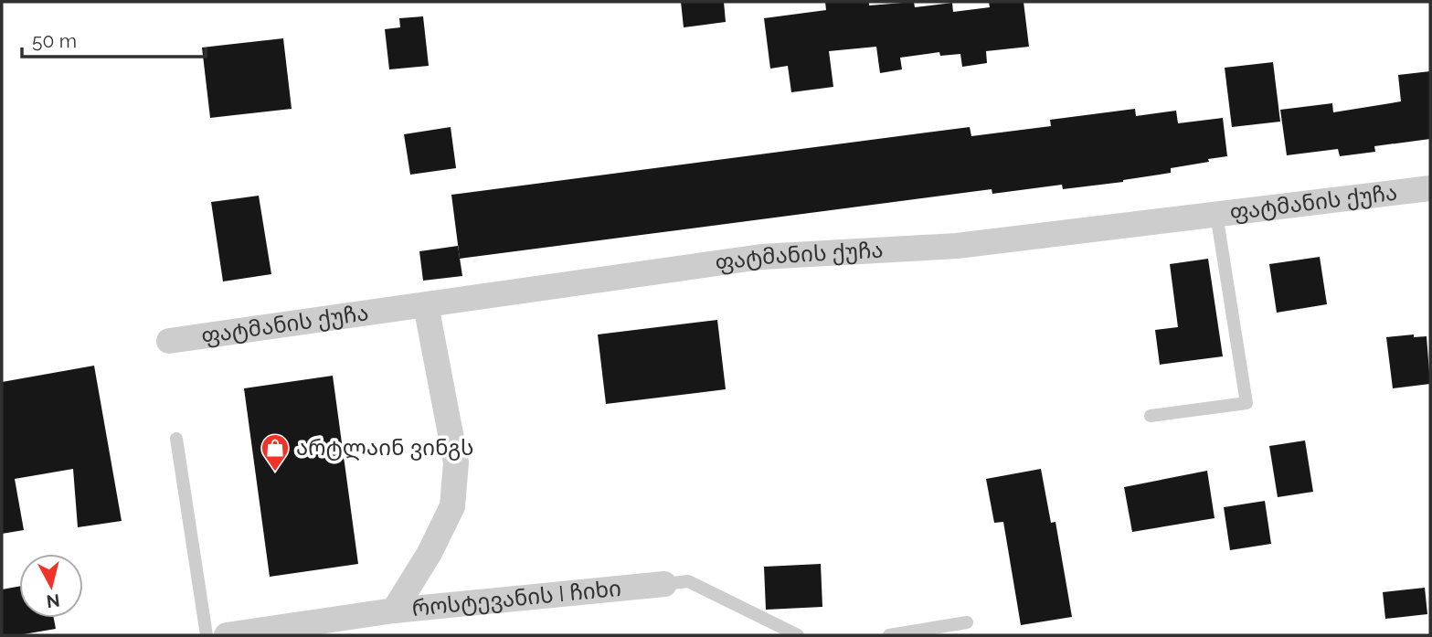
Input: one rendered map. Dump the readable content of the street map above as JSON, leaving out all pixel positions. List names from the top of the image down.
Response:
{
  "streets": {
    "street": ["ფატმანის ქუჩა", "როსტევანის I ჩიხი"]
  },
  "places": {
    "shop": ["არტლაინ ვინგს"]
  },
  "scale_bar": "50 m",
  "north": "bottom"
}
